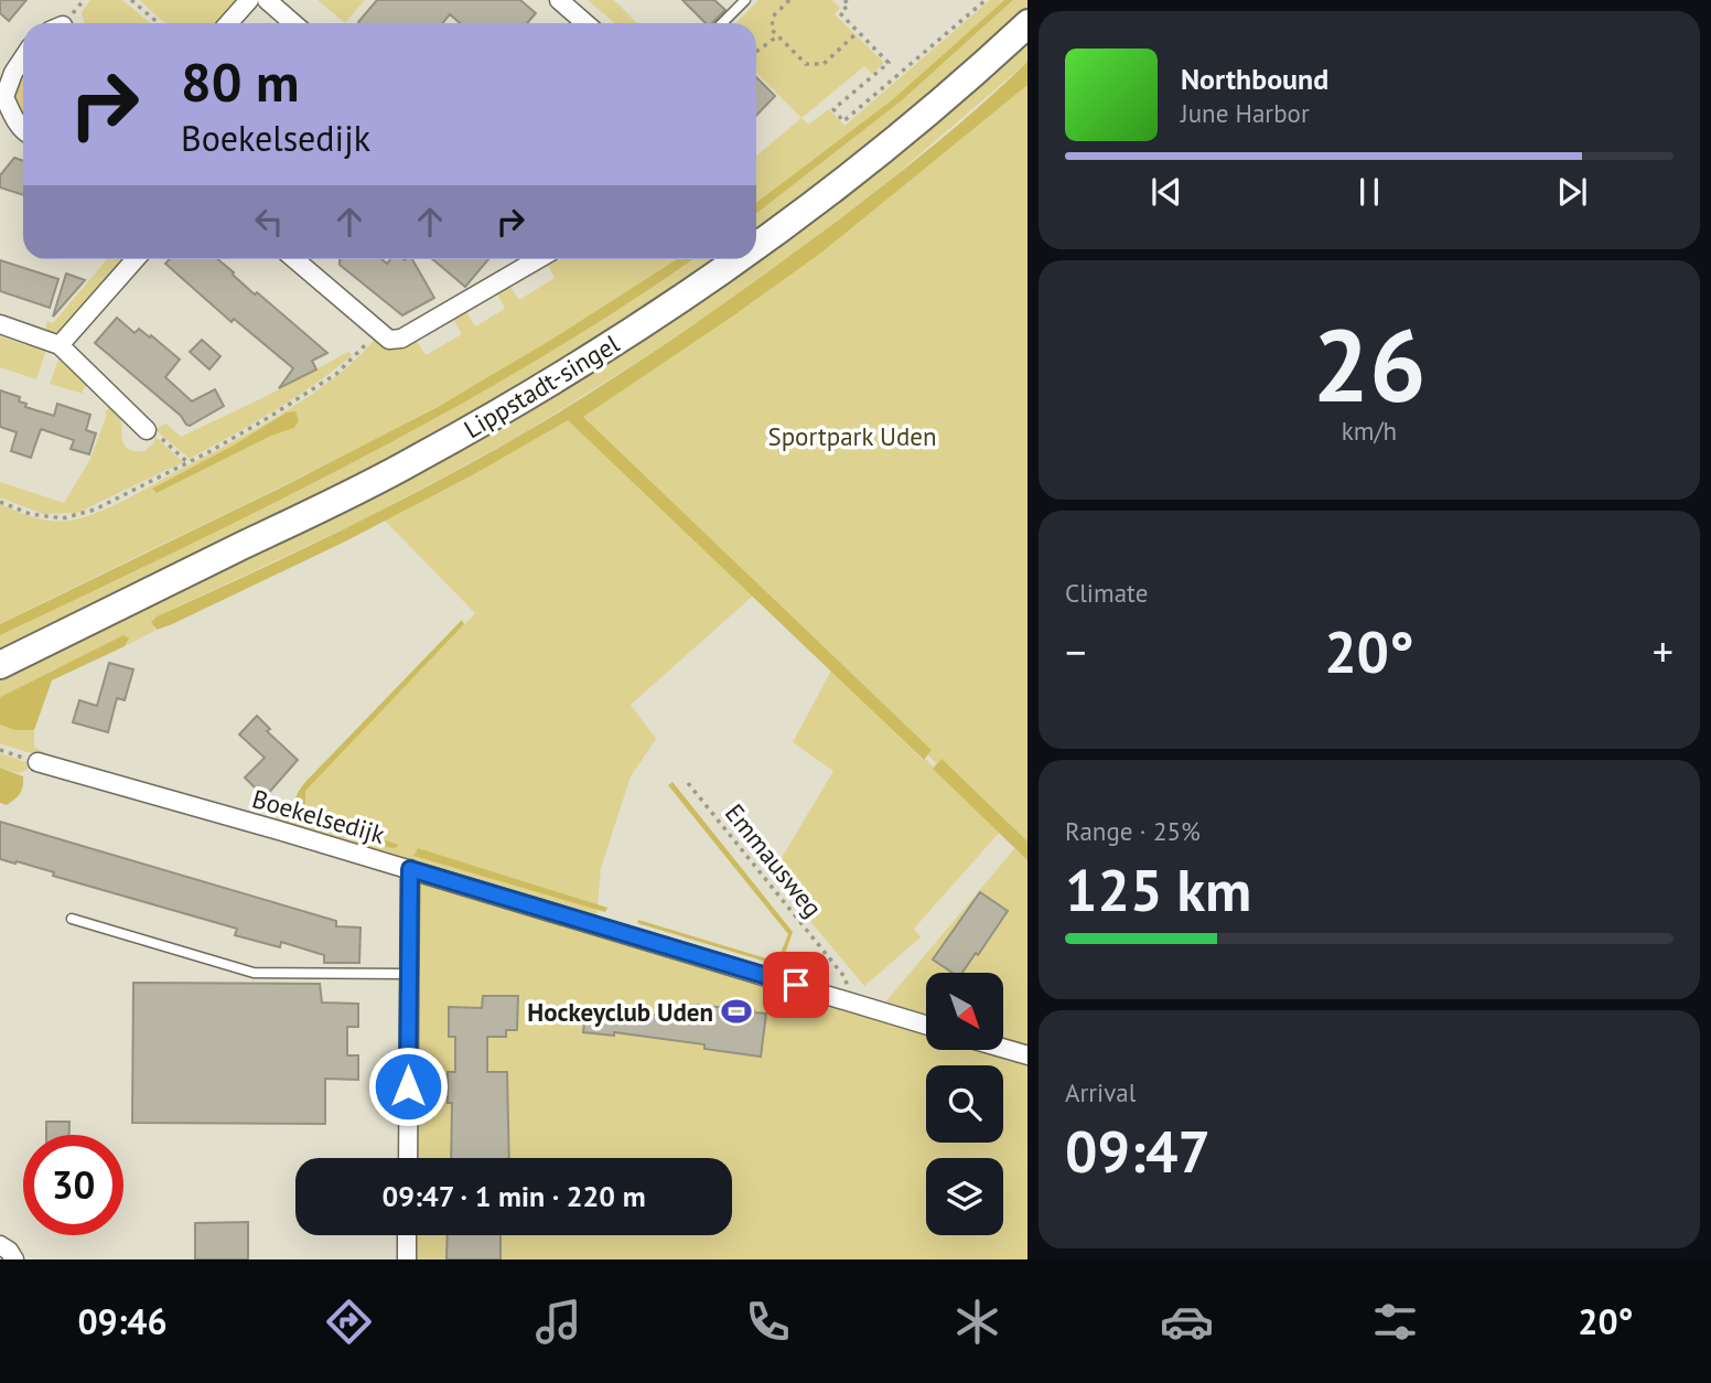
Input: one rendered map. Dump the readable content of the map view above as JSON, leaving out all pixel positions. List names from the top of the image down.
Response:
{
  "streets": {
    "main road": ["Lippstadt-singel"],
    "street": ["Boekelsedijk"],
    "path": ["Emmausweg"]
  },
  "crossings": [
    ["Boekelsedijk", "Emmausweg"]
  ],
  "parks": ["Sportpark Uden"],
  "places": {
    "sports": ["Hockeyclub Uden"]
  },
  "north": "bottom right",
  "page": {
    "turn": ["80 m", "Boekelsedijk"],
    "song": ["Northbound", "June Harbor"],
    "tile": [
      ["26", "km/h"],
      "Climate",
      ["Range · 25%", "125 km"],
      ["Arrival", "09:47"]
    ],
    "heat": ["−", "20°", "+"],
    "limit": "30",
    "trip": "09:47 · 1 min · 220 m",
    "tabs": ["09:46", "20°"]
  }
}
